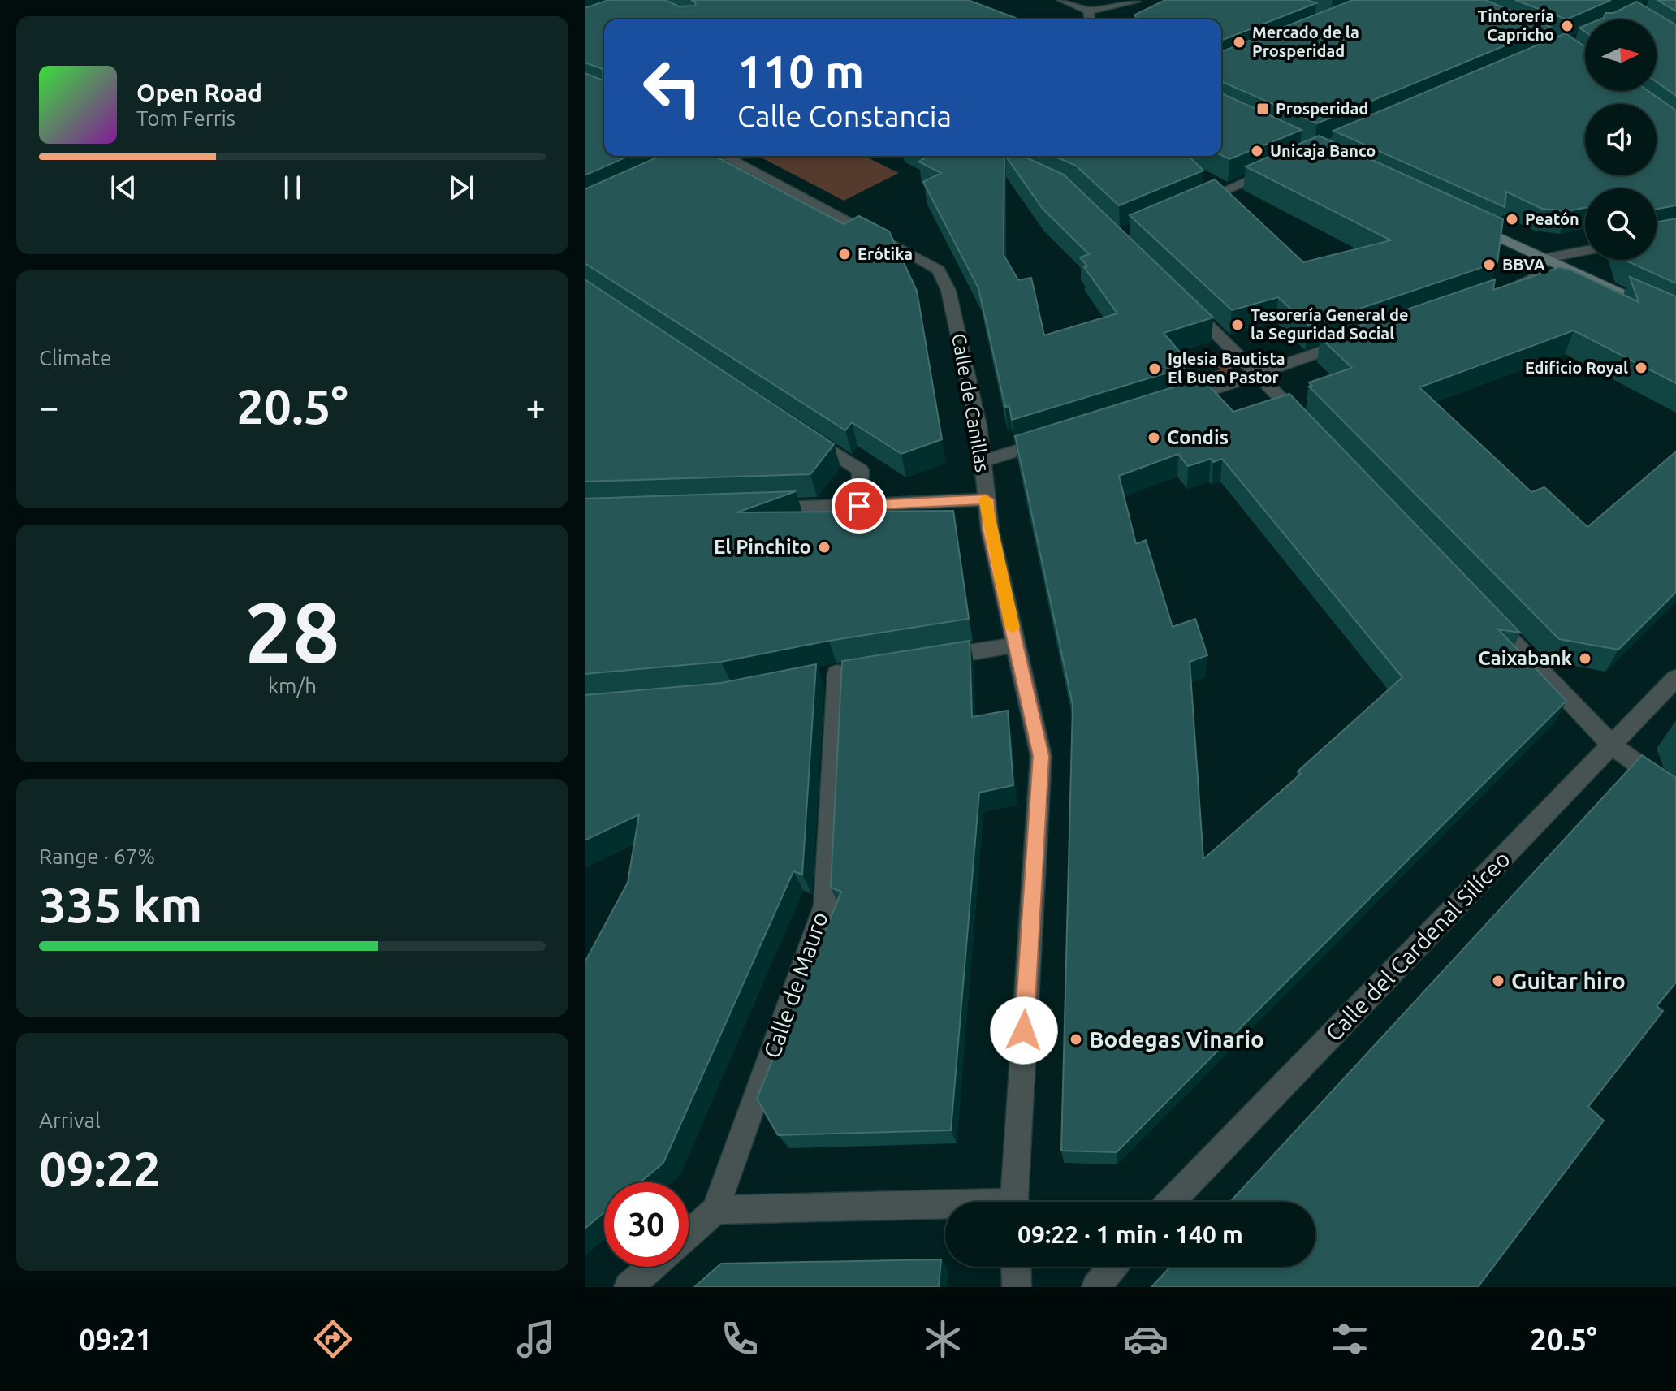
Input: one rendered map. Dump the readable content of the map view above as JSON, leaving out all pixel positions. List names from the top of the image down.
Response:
{
  "streets": {
    "street": ["Calle de Canillas", "Calle del Cardenal Silíceo", "Calle de Mauro"]
  },
  "places": {
    "other": [
      "Tintorería Capricho",
      "Mercado de la Prosperidad",
      "Unicaja Banco",
      "Peatón",
      "Erótika",
      "BBVA",
      "Tesorería General de la Seguridad Social",
      "Edificio Royal",
      "Iglesia Bautista El Buen Pastor",
      "Condis",
      "El Pinchito",
      "Caixabank",
      "Guitar hiro",
      "Bodegas Vinario"
    ],
    "transit": ["Prosperidad"]
  },
  "north": "right",
  "page": {
    "turn": ["110 m", "Calle Constancia"],
    "song": ["Open Road", "Tom Ferris"],
    "tile": [
      "Climate",
      ["28", "km/h"],
      ["Range · 67%", "335 km"],
      ["Arrival", "09:22"]
    ],
    "heat": ["−", "20.5°", "+"],
    "limit": "30",
    "trip": "09:22 · 1 min · 140 m",
    "tabs": ["09:21", "20.5°"]
  }
}
